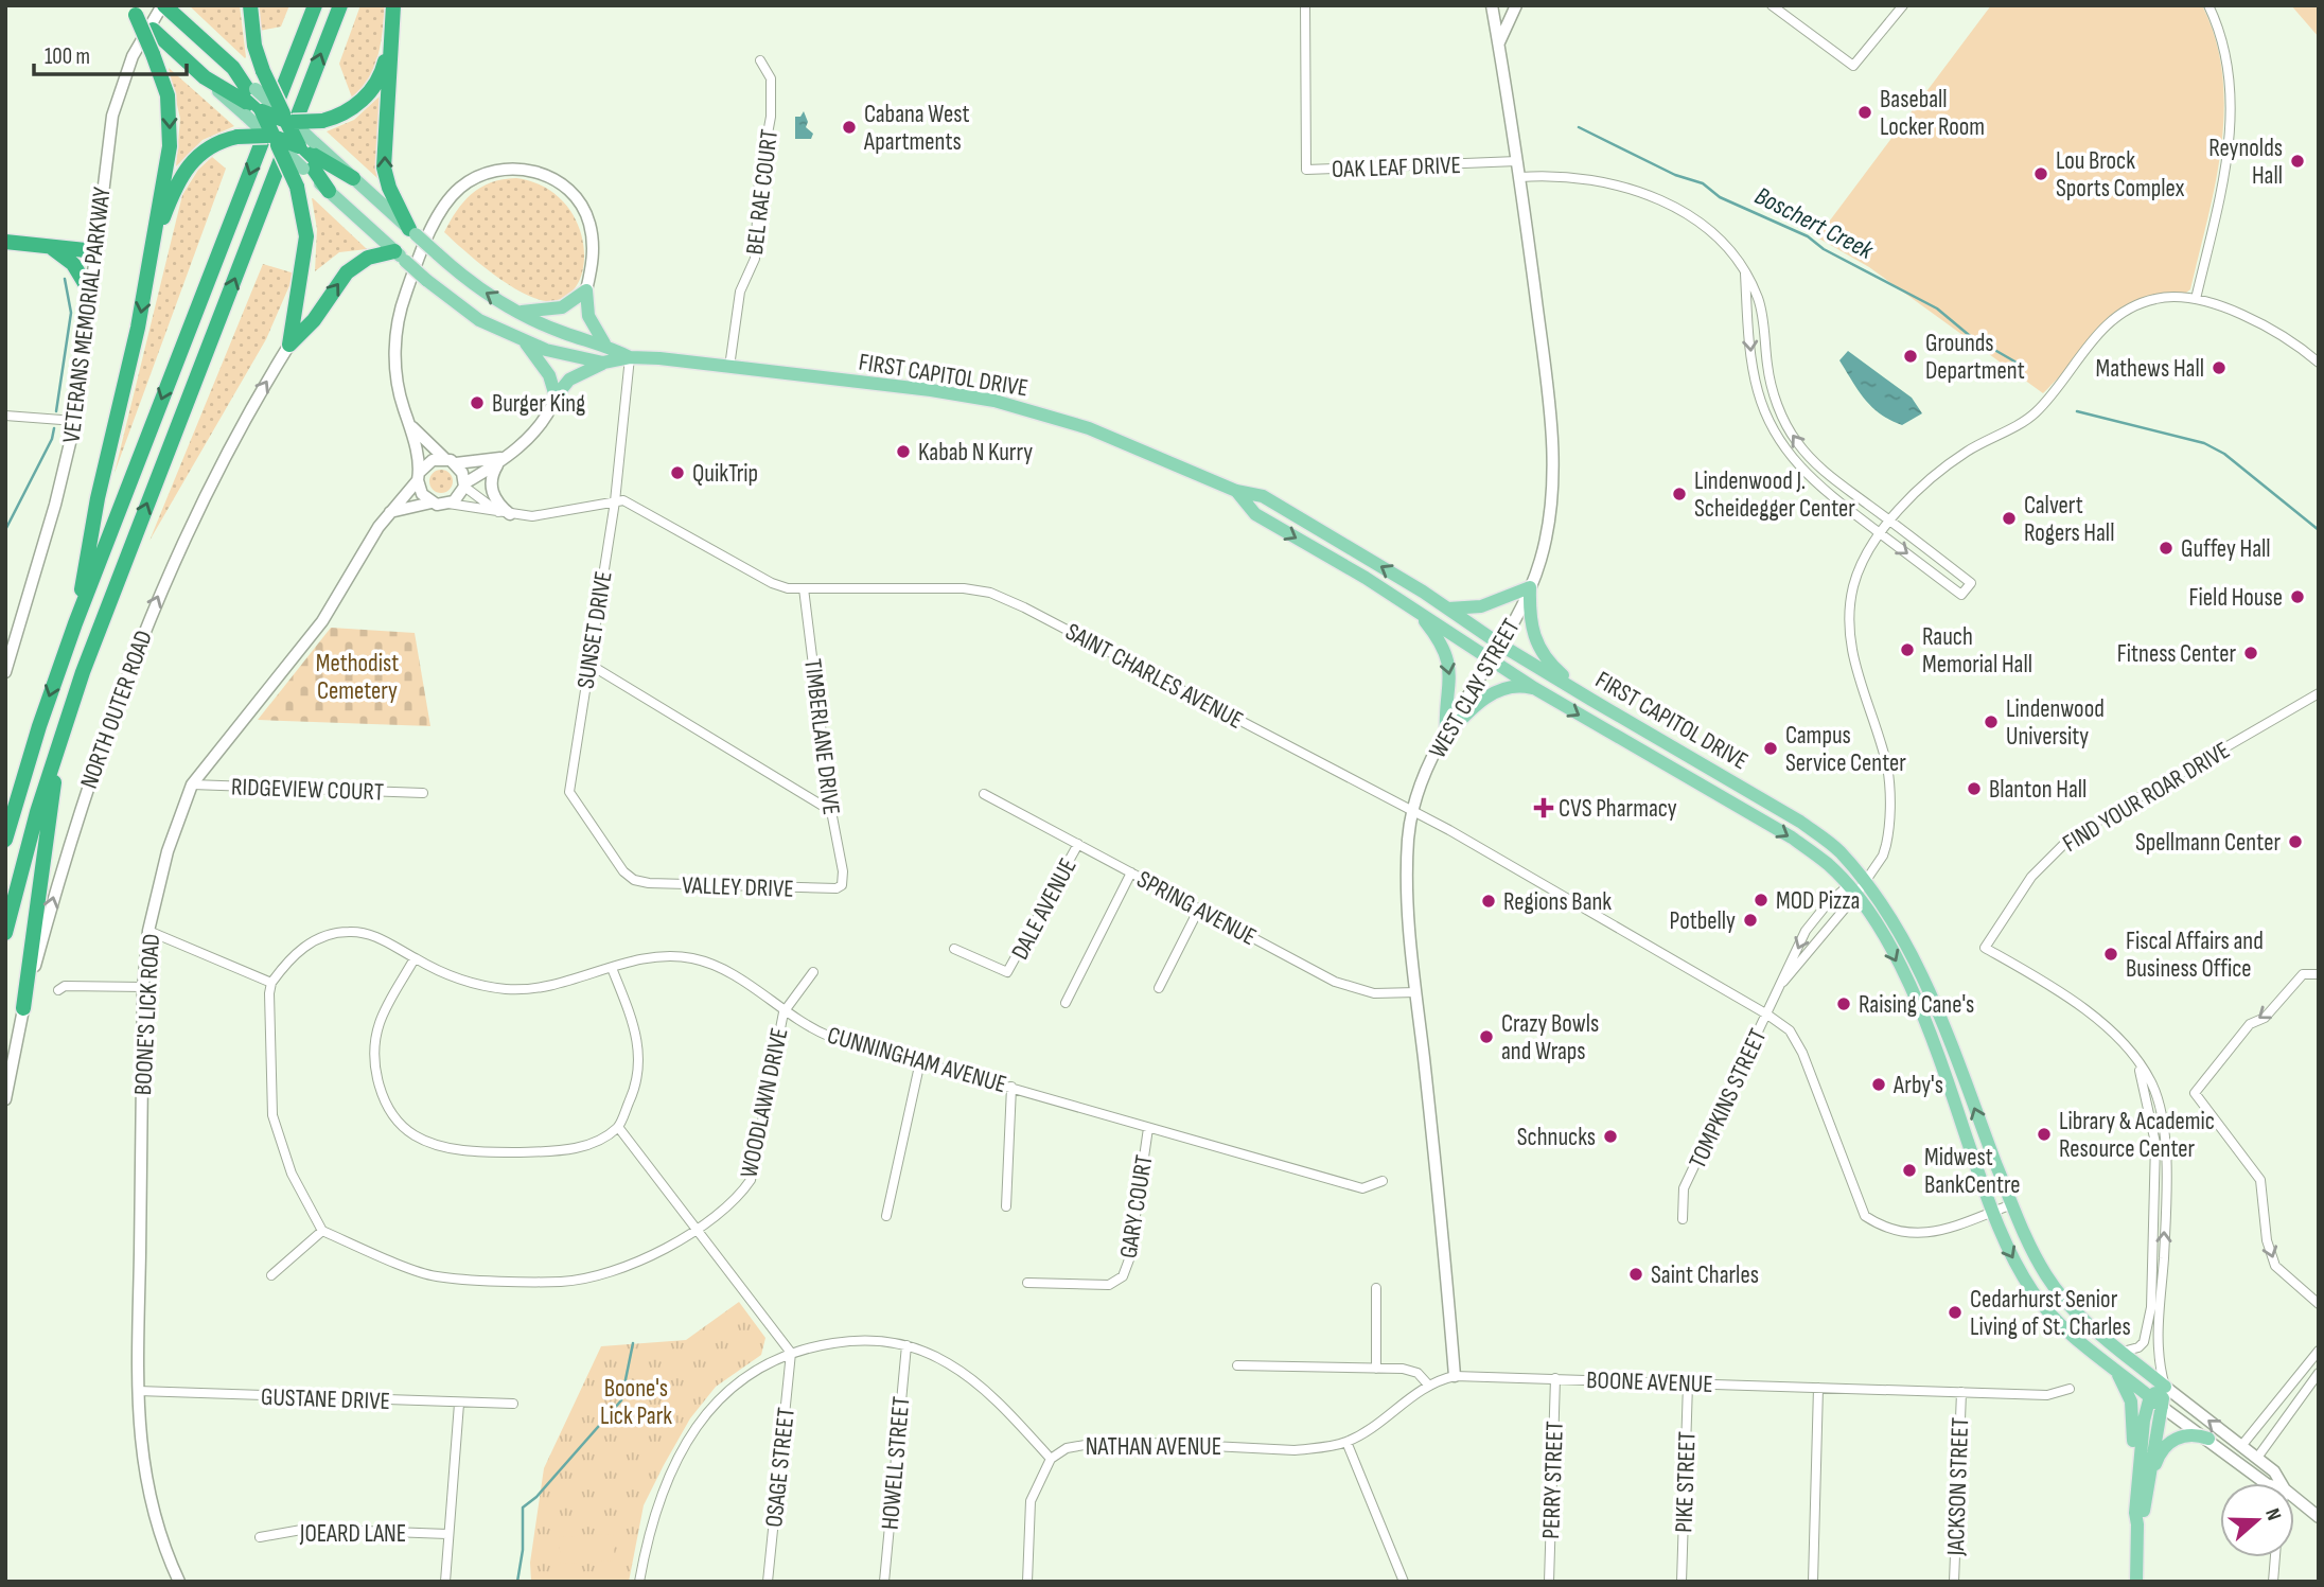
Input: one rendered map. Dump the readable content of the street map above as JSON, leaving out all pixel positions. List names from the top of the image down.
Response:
{
  "streets": {
    "main road": ["FIRST CAPITOL DRIVE"],
    "street": [
      "OAK LEAF DRIVE",
      "BEL RAE COURT",
      "VETERANS MEMORIAL PARKWAY",
      "SUNSET DRIVE",
      "SAINT CHARLES AVENUE",
      "WEST CLAY STREET",
      "NORTH OUTER ROAD",
      "TIMBERLANE DRIVE",
      "RIDGEVIEW COURT",
      "FIND YOUR ROAR DRIVE",
      "VALLEY DRIVE",
      "SPRING AVENUE",
      "DALE AVENUE",
      "BOONE'S LICK ROAD",
      "CUNNINGHAM AVENUE",
      "TOMPKINS STREET",
      "WOODLAWN DRIVE",
      "GARY COURT",
      "BOONE AVENUE",
      "GUSTANE DRIVE",
      "NATHAN AVENUE",
      "HOWELL STREET",
      "OSAGE STREET",
      "PERRY STREET",
      "PIKE STREET",
      "JACKSON STREET",
      "JOEARD LANE"
    ]
  },
  "crossings": [
    ["OAK LEAF DRIVE", "WEST CLAY STREET"],
    ["BEL RAE COURT", "FIRST CAPITOL DRIVE"],
    ["FIRST CAPITOL DRIVE", "SUNSET DRIVE"],
    ["FIRST CAPITOL DRIVE", "WEST CLAY STREET"],
    ["FIRST CAPITOL DRIVE", "FIND YOUR ROAR DRIVE"],
    ["FIRST CAPITOL DRIVE", "TOMPKINS STREET"],
    ["SUNSET DRIVE", "SAINT CHARLES AVENUE"],
    ["SUNSET DRIVE", "VALLEY DRIVE"],
    ["SAINT CHARLES AVENUE", "WEST CLAY STREET"],
    ["SAINT CHARLES AVENUE", "TIMBERLANE DRIVE"],
    ["SAINT CHARLES AVENUE", "TOMPKINS STREET"],
    ["WEST CLAY STREET", "SPRING AVENUE"],
    ["WEST CLAY STREET", "BOONE AVENUE"],
    ["TIMBERLANE DRIVE", "VALLEY DRIVE"],
    ["RIDGEVIEW COURT", "BOONE'S LICK ROAD"],
    ["SPRING AVENUE", "DALE AVENUE"],
    ["BOONE'S LICK ROAD", "GUSTANE DRIVE"],
    ["CUNNINGHAM AVENUE", "WOODLAWN DRIVE"],
    ["CUNNINGHAM AVENUE", "GARY COURT"],
    ["BOONE AVENUE", "NATHAN AVENUE"],
    ["BOONE AVENUE", "PERRY STREET"],
    ["BOONE AVENUE", "PIKE STREET"],
    ["BOONE AVENUE", "JACKSON STREET"],
    ["NATHAN AVENUE", "HOWELL STREET"],
    ["NATHAN AVENUE", "OSAGE STREET"]
  ],
  "one_way": ["NORTH OUTER ROAD"],
  "water": ["Boschert Creek"],
  "parks": ["Methodist Cemetery", "Boone's Lick Park"],
  "places": {
    "other": [
      "Baseball Locker Room",
      "Cabana West Apartments",
      "Reynolds Hall",
      "Lou Brock Sports Complex",
      "Grounds Department",
      "Mathews Hall",
      "Burger King",
      "Kabab N Kurry",
      "QuikTrip",
      "Lindenwood J. Scheidegger Center",
      "Calvert Rogers Hall",
      "Guffey Hall",
      "Field House",
      "Rauch Memorial Hall",
      "Fitness Center",
      "Lindenwood University",
      "Campus Service Center",
      "Blanton Hall",
      "Spellmann Center",
      "MOD Pizza",
      "Regions Bank",
      "Potbelly",
      "Fiscal Affairs and Business Office",
      "Raising Cane's",
      "Crazy Bowls and Wraps",
      "Arby's",
      "Library & Academic Resource Center",
      "Schnucks",
      "Midwest BankCentre",
      "Saint Charles",
      "Cedarhurst Senior Living of St. Charles"
    ],
    "health": ["CVS Pharmacy"]
  },
  "scale_bar": "100 m",
  "north": "right"
}
